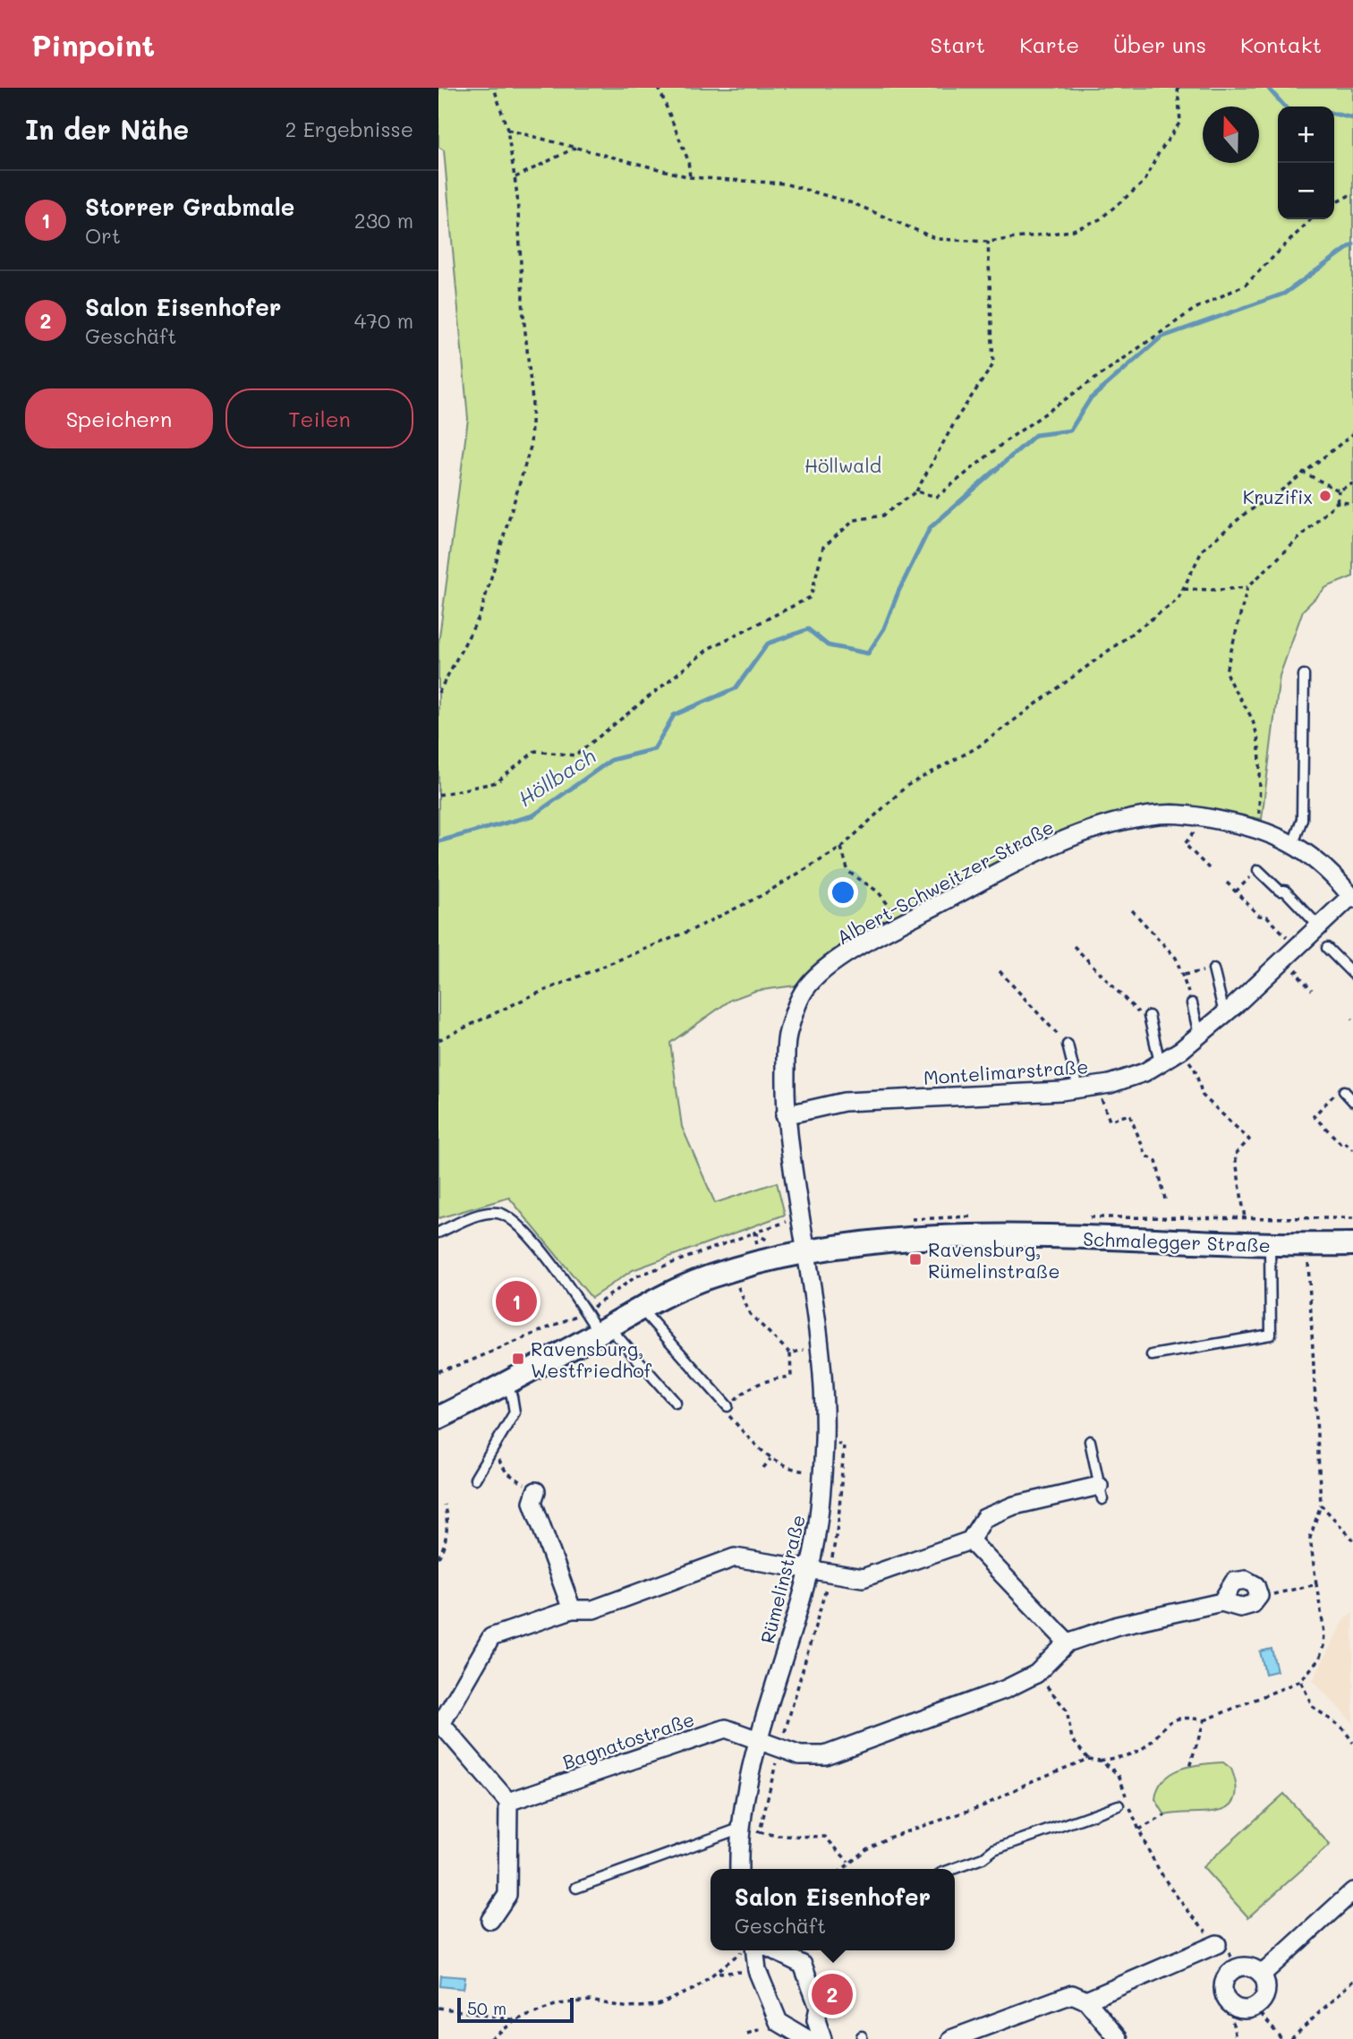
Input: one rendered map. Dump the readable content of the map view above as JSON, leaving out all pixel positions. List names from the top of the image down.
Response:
{
  "streets": {
    "street": [
      "Albert-Schweitzer-Straße",
      "Montelimarstraße",
      "Schmalegger Straße",
      "Rümelinstraße",
      "Bagnatostraße"
    ]
  },
  "crossings": [
    ["Albert-Schweitzer-Straße", "Montelimarstraße"],
    ["Albert-Schweitzer-Straße", "Schmalegger Straße"],
    ["Albert-Schweitzer-Straße", "Rümelinstraße"],
    ["Schmalegger Straße", "Rümelinstraße"],
    ["Rümelinstraße", "Bagnatostraße"]
  ],
  "water": ["Höllbach"],
  "parks": ["Höllwald"],
  "places": {
    "other": ["Kruzifix"],
    "transit": ["Ravensburg, Rümelinstraße", "Ravensburg, Westfriedhof"]
  },
  "scale_bar": "50 m",
  "north": "top",
  "page": {
    "header": "Pinpoint",
    "nav": [
      "Start",
      "Karte",
      "Über uns",
      "Kontakt"
    ],
    "heading": ["In der Nähe", "2 Ergebnisse"],
    "map_buttons": ["+", "−"],
    "list": [
      {
        "mark": "1",
        "name": "Storrer Grabmale",
        "note": "Ort",
        "value": "230 m"
      },
      {
        "mark": "2",
        "name": "Salon Eisenhofer",
        "note": "Geschäft",
        "value": "470 m"
      }
    ],
    "buttons": ["Speichern", "Teilen"],
    "pins": ["1", "2"],
    "popup": ["Salon Eisenhofer", "Geschäft"],
    "scale": "50 m"
  }
}
